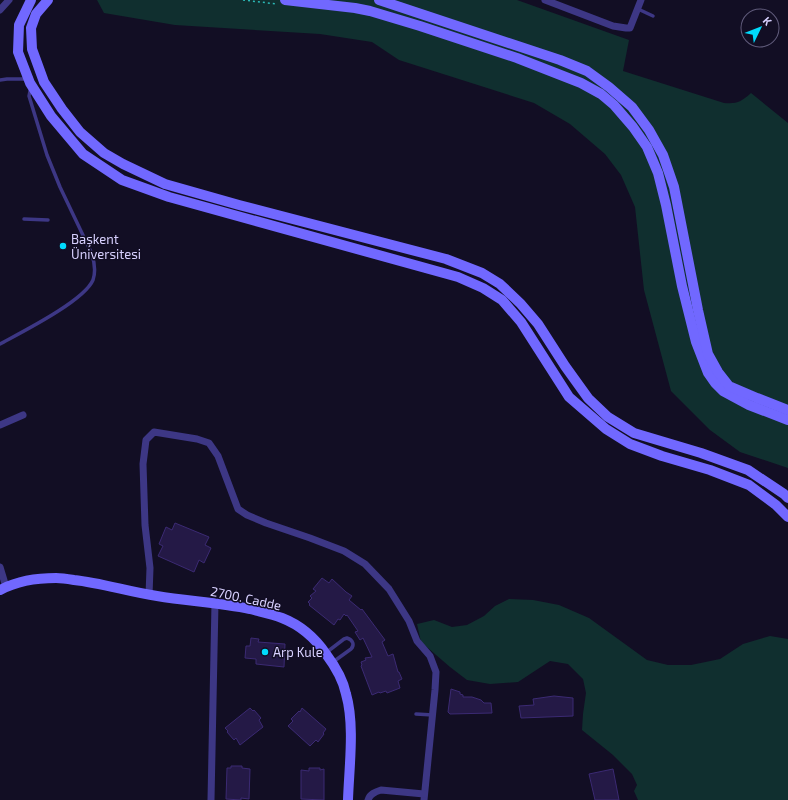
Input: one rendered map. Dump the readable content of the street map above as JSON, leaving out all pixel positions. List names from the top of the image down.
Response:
{
  "streets": {
    "street": ["2700. Cadde"]
  },
  "places": ["Başkent Üniversitesi", "Arp Kule"],
  "north": "top right"
}
